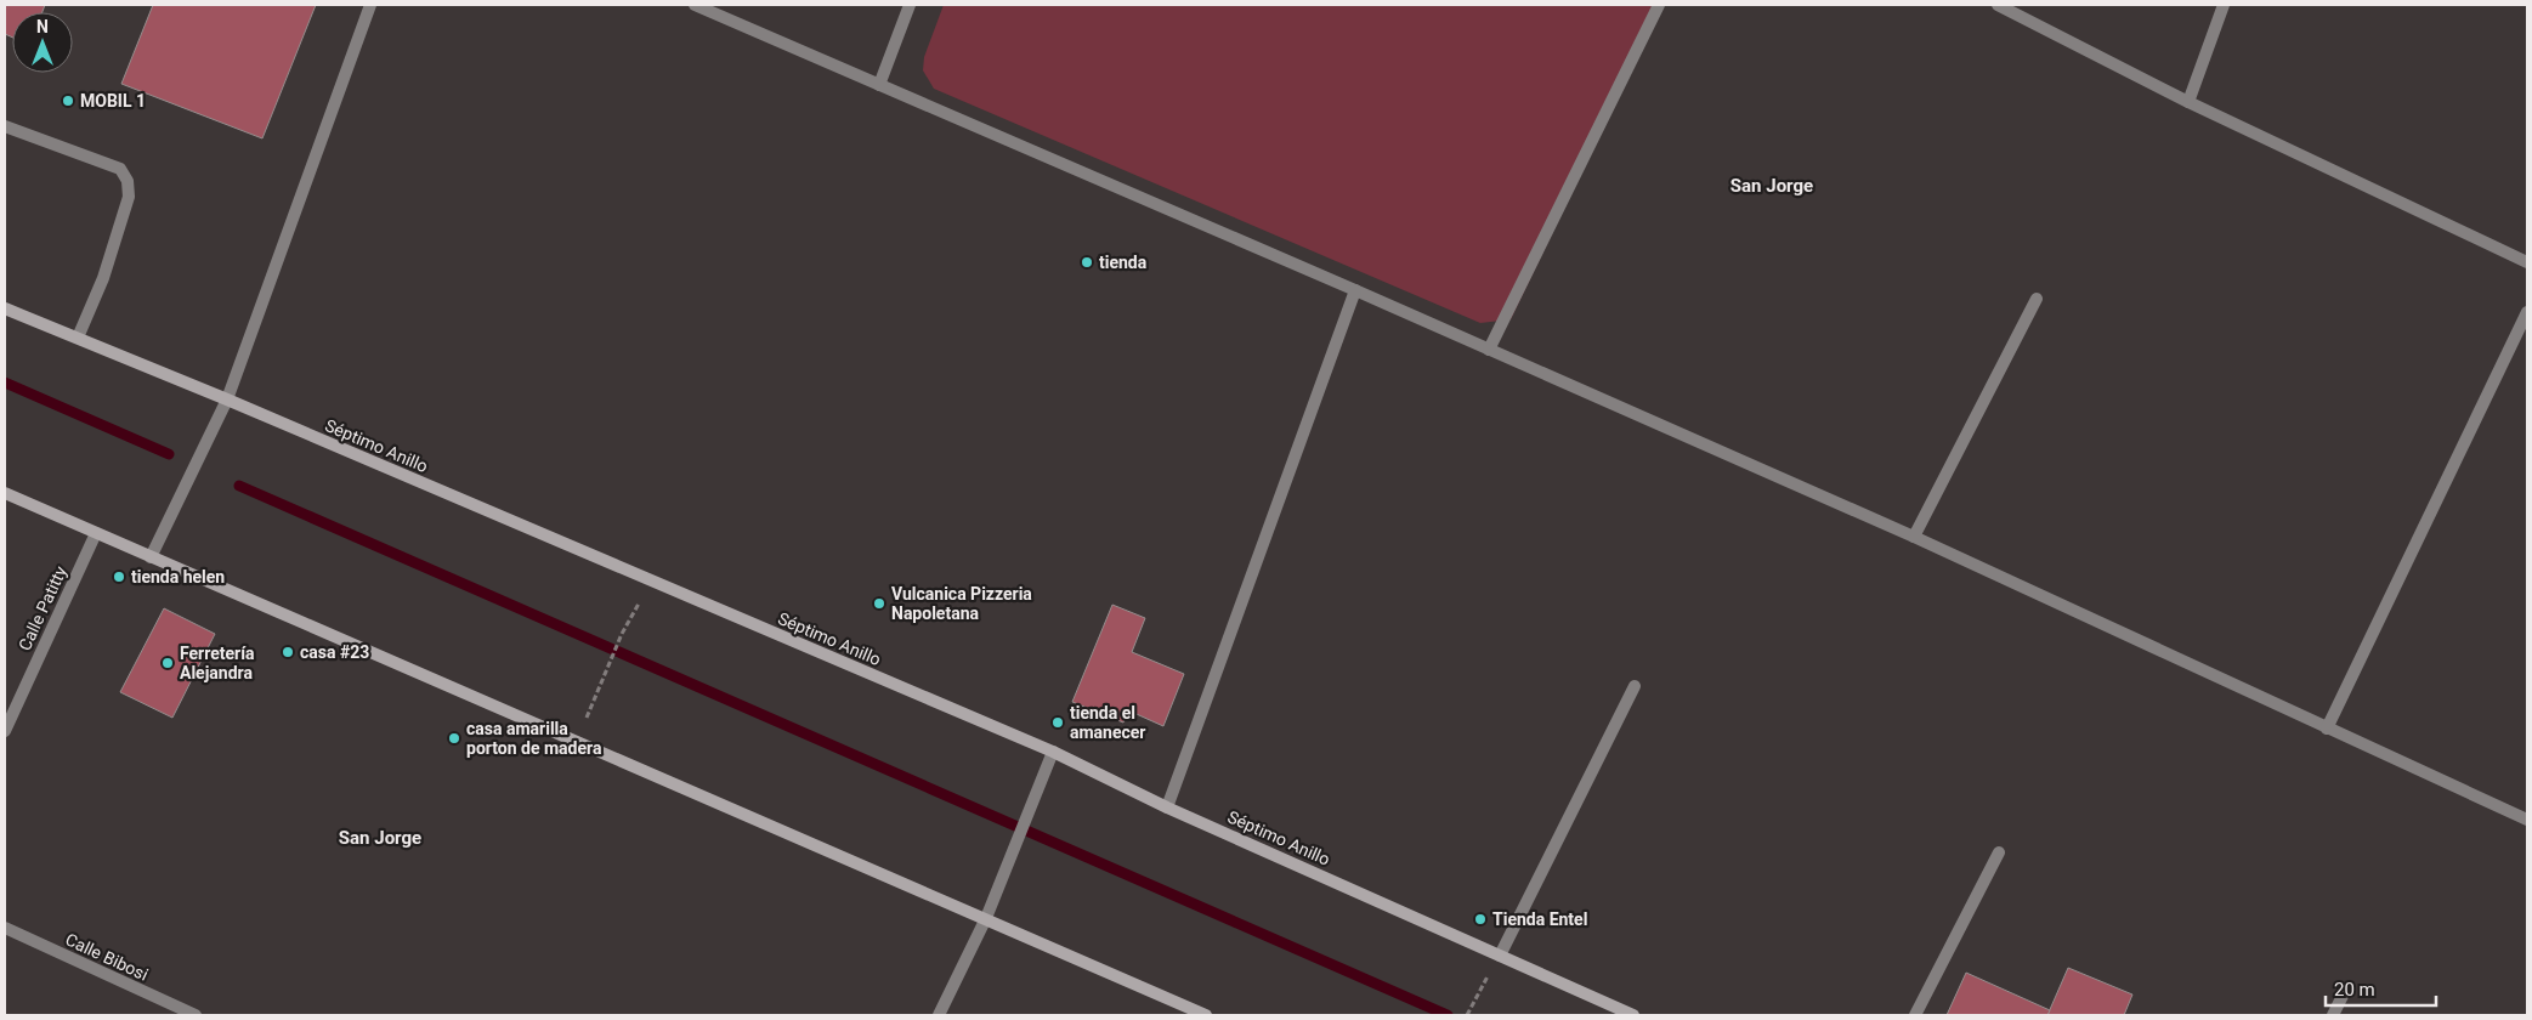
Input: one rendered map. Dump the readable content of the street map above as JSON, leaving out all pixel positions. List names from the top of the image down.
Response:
{
  "streets": {
    "main road": ["Séptimo Anillo"],
    "street": ["Calle Patitty", "Calle Bibosi"]
  },
  "districts": ["San Jorge", "San Jorge"],
  "places": [
    "MOBIL 1",
    "tienda",
    "tienda helen",
    "Vulcanica Pizzeria Napoletana",
    "casa #23",
    "Ferretería Alejandra",
    "tienda el amanecer",
    "casa amarilla porton de madera",
    "Tienda Entel"
  ],
  "scale_bar": "20 m",
  "north": "top"
}
